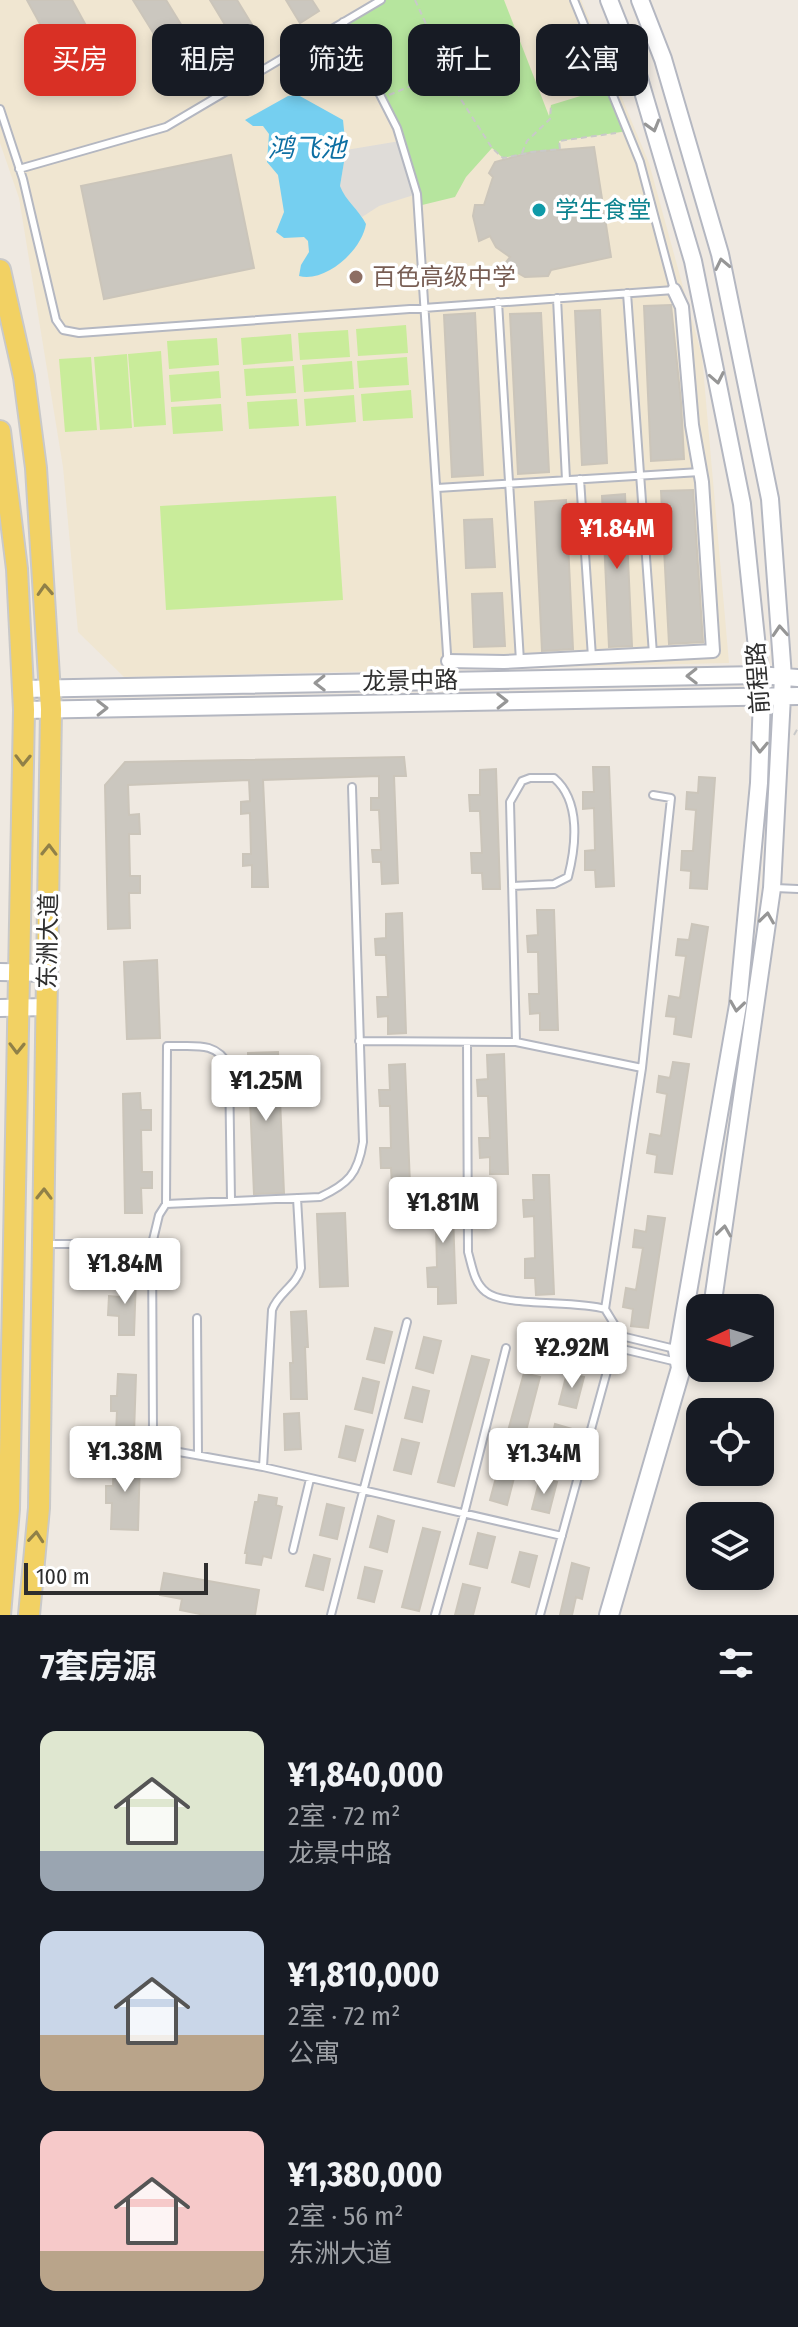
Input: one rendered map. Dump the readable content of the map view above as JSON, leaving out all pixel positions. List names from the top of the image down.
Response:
{
  "streets": {
    "main road": ["前程路", "东洲大道"],
    "street": ["龙景中路"]
  },
  "crossings": [
    ["前程路", "龙景中路"],
    ["龙景中路", "东洲大道"]
  ],
  "water": ["鸿飞池"],
  "places": ["学生食堂", "百色高级中学"],
  "scale_bar": "100 m",
  "north": "left",
  "page": {
    "chip": [
      "买房",
      "租房",
      "筛选",
      "新上",
      "公寓"
    ],
    "price": [
      "¥1.84M",
      "¥1.25M",
      "¥1.81M",
      "¥1.84M",
      "¥2.92M",
      "¥1.38M",
      "¥1.34M"
    ],
    "scale": "100 m",
    "heading": "7套房源",
    "list": [
      {
        "name": "¥1,840,000",
        "note": "2室 · 72 m² · 龙景中路"
      },
      {
        "name": "¥1,810,000",
        "note": "2室 · 72 m² · 公寓"
      },
      {
        "name": "¥1,380,000",
        "note": "2室 · 56 m² · 东洲大道"
      }
    ]
  }
}
